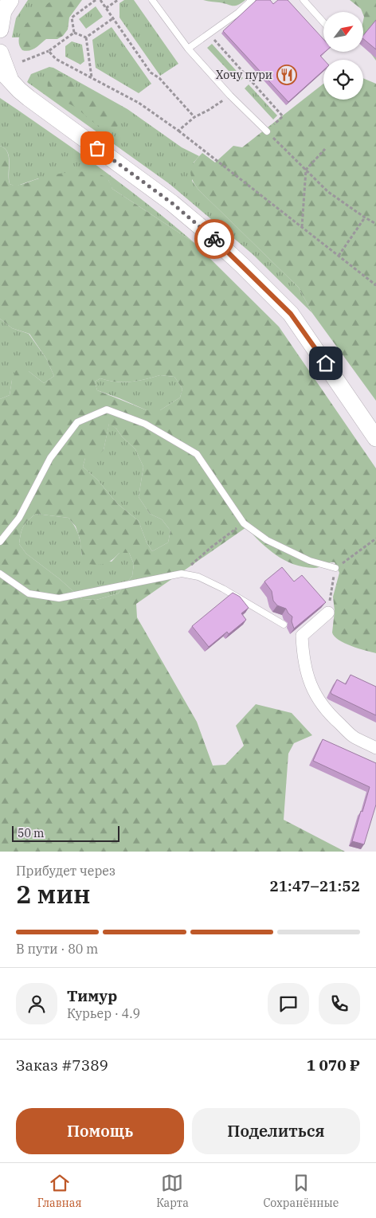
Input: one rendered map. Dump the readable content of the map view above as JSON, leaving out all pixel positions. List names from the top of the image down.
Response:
{
  "places": {
    "restaurant": ["Хочу пури"]
  },
  "scale_bar": "50 m",
  "north": "top right",
  "page": {
    "scale": "50 m",
    "heading": ["2 мин", "Прибудет через", "21:47–21:52"],
    "panel": [
      "Тимур",
      "Курьер · 4.9",
      "Заказ #7389",
      "1 070 ₽"
    ],
    "bar": "В пути · 80 m",
    "buttons": ["Помощь", "Поделиться"],
    "tabs": ["Главная", "Карта", "Сохранённые"]
  }
}
